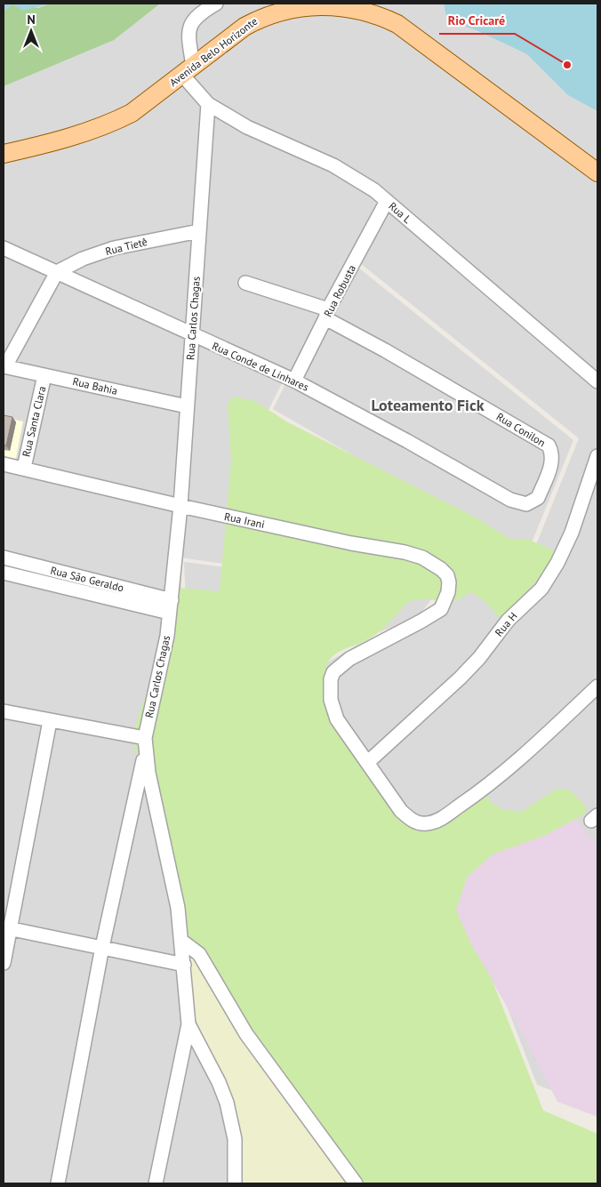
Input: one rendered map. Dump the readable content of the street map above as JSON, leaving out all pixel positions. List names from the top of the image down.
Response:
{
  "streets": {
    "main road": ["Avenida Belo Horizonte"],
    "street": [
      "Rua L",
      "Rua Tietê",
      "Rua Robusta",
      "Rua Carlos Chagas",
      "Rua Conde de Linhares",
      "Rua Bahia",
      "Rua Santa Clara",
      "Rua Conilon",
      "Rua Irani",
      "Rua São Geraldo",
      "Rua H"
    ]
  },
  "crossings": [
    ["Avenida Belo Horizonte", "Rua L"],
    ["Rua L", "Rua Robusta"],
    ["Rua L", "Rua Carlos Chagas"],
    ["Rua Tietê", "Rua Carlos Chagas"],
    ["Rua Tietê", "Rua Conde de Linhares"],
    ["Rua Robusta", "Rua Conde de Linhares"],
    ["Rua Robusta", "Rua Conilon"],
    ["Rua Carlos Chagas", "Rua Conde de Linhares"],
    ["Rua Carlos Chagas", "Rua Bahia"],
    ["Rua Carlos Chagas", "Rua Irani"],
    ["Rua Carlos Chagas", "Rua São Geraldo"],
    ["Rua Conde de Linhares", "Rua Conilon"],
    ["Rua Bahia", "Rua Santa Clara"],
    ["Rua Santa Clara", "Rua Irani"],
    ["Rua Irani", "Rua H"]
  ],
  "districts": ["Loteamento Fick"],
  "places": ["Rio Cricaré"],
  "north": "top"
}
